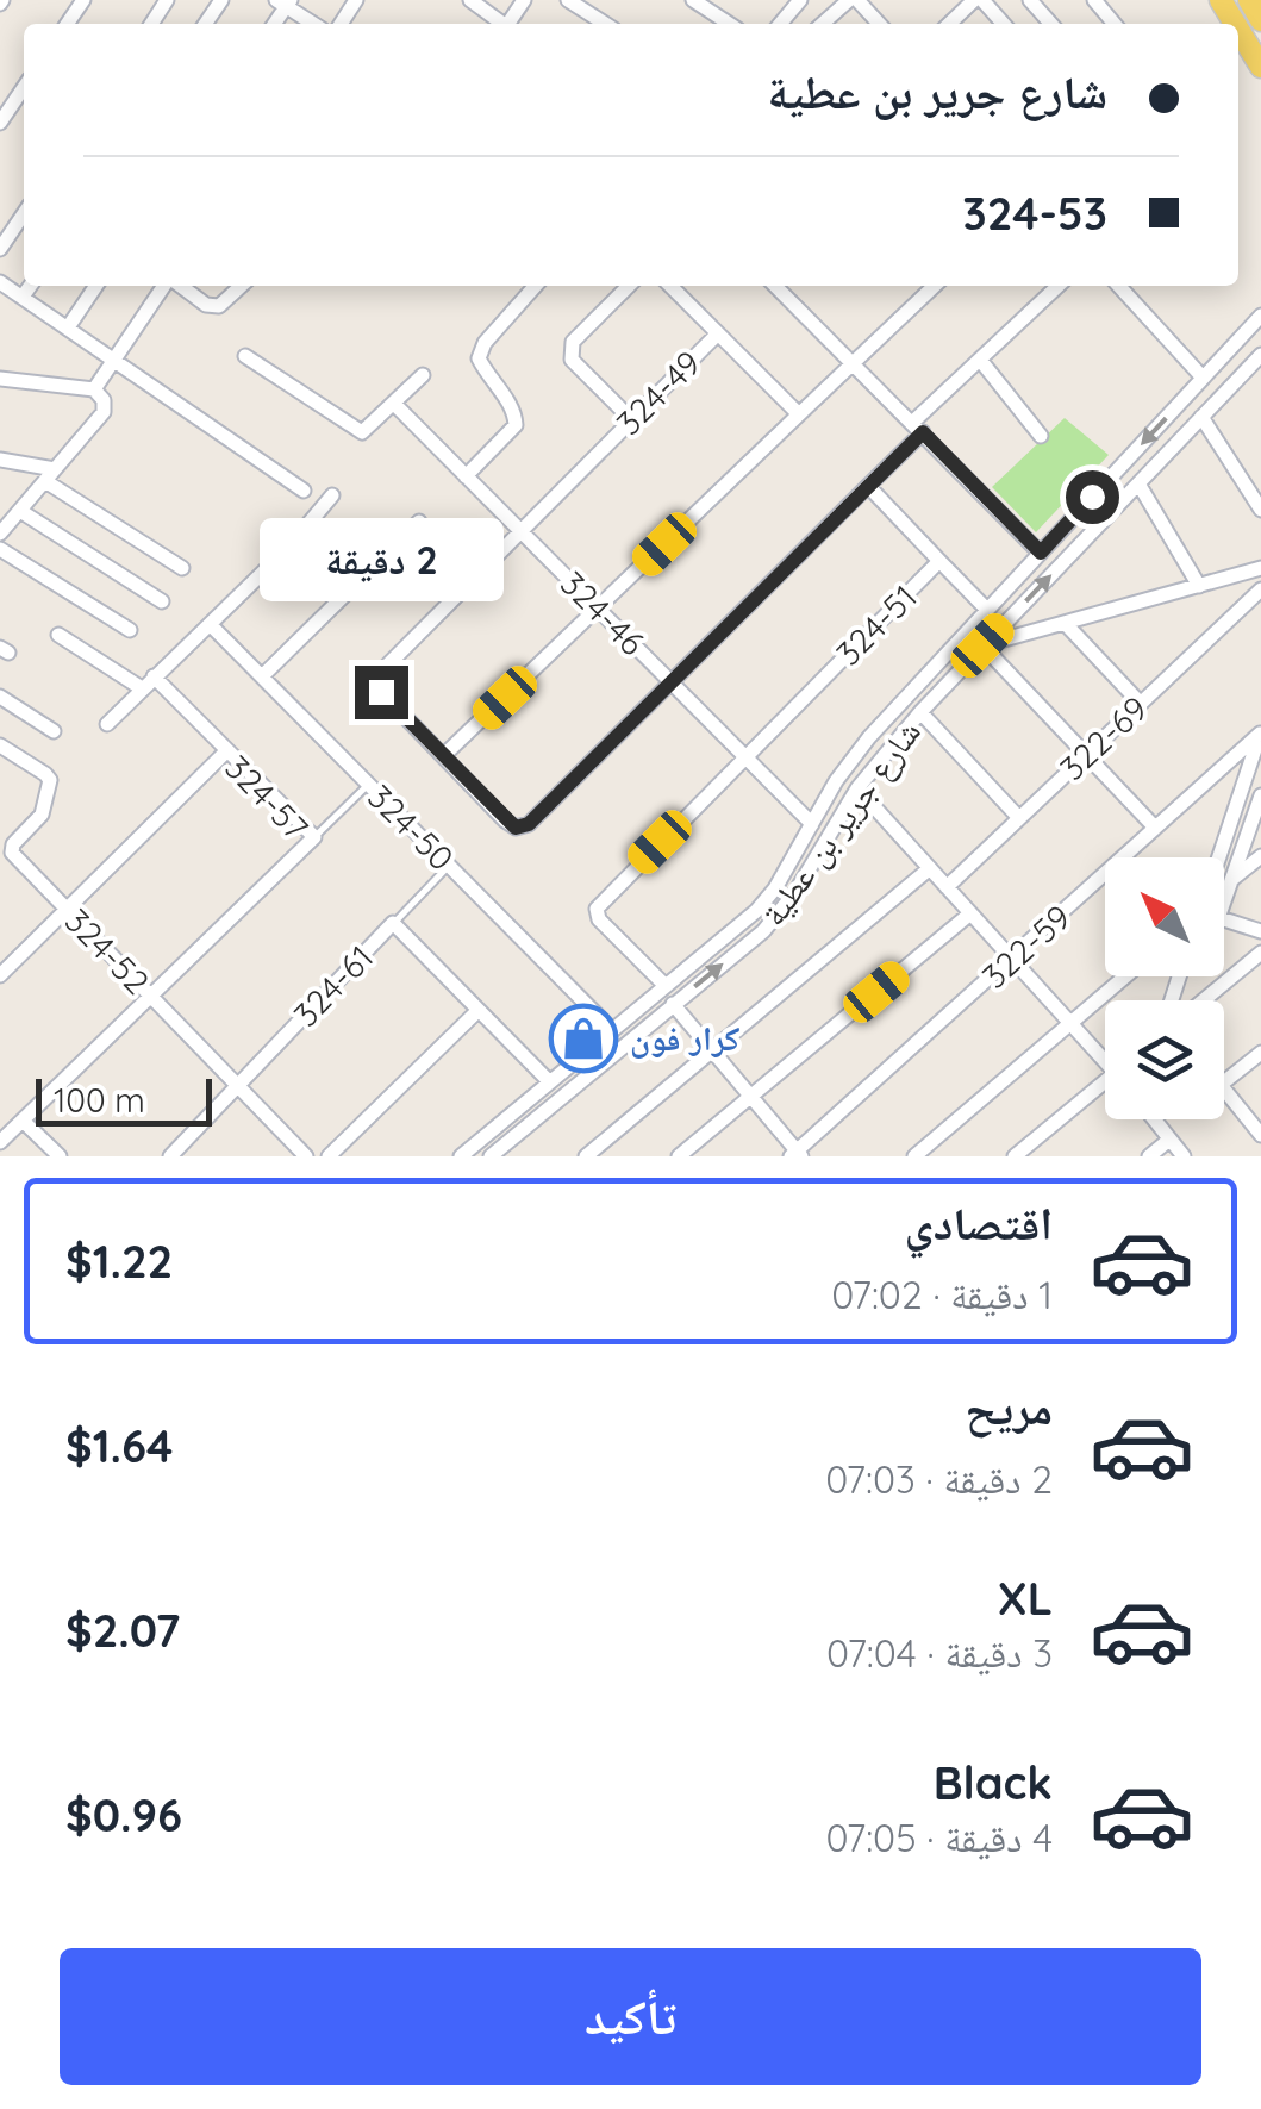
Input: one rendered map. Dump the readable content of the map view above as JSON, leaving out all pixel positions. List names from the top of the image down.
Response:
{
  "streets": {
    "street": [
      "324-49",
      "324-46",
      "324-51",
      "322-69",
      "324-57",
      "شارع جرير بن عطية",
      "324-50",
      "322-59",
      "324-52",
      "324-61"
    ]
  },
  "crossings": [
    ["324-49", "324-46"],
    ["324-46", "324-51"],
    ["324-46", "شارع جرير بن عطية"],
    ["324-51", "شارع جرير بن عطية"],
    ["324-57", "324-52"],
    ["شارع جرير بن عطية", "324-50"],
    ["شارع جرير بن عطية", "324-61"],
    ["324-52", "324-61"]
  ],
  "places": {
    "shop": ["كرار فون"]
  },
  "scale_bar": "100 m",
  "north": "top left",
  "page": {
    "banner": ["شارع جرير بن عطية", "324-53"],
    "bubble": "2 دقيقة",
    "scale": "100 m",
    "list": [
      {
        "name": "اقتصادي",
        "note": "1 دقيقة · 07:02",
        "value": "$1.22"
      },
      {
        "name": "مريح",
        "note": "2 دقيقة · 07:03",
        "value": "$1.64"
      },
      {
        "name": "XL",
        "note": "3 دقيقة · 07:04",
        "value": "$2.07"
      },
      {
        "name": "Black",
        "note": "4 دقيقة · 07:05",
        "value": "$0.96"
      }
    ],
    "buttons": "تأكيد"
  }
}
